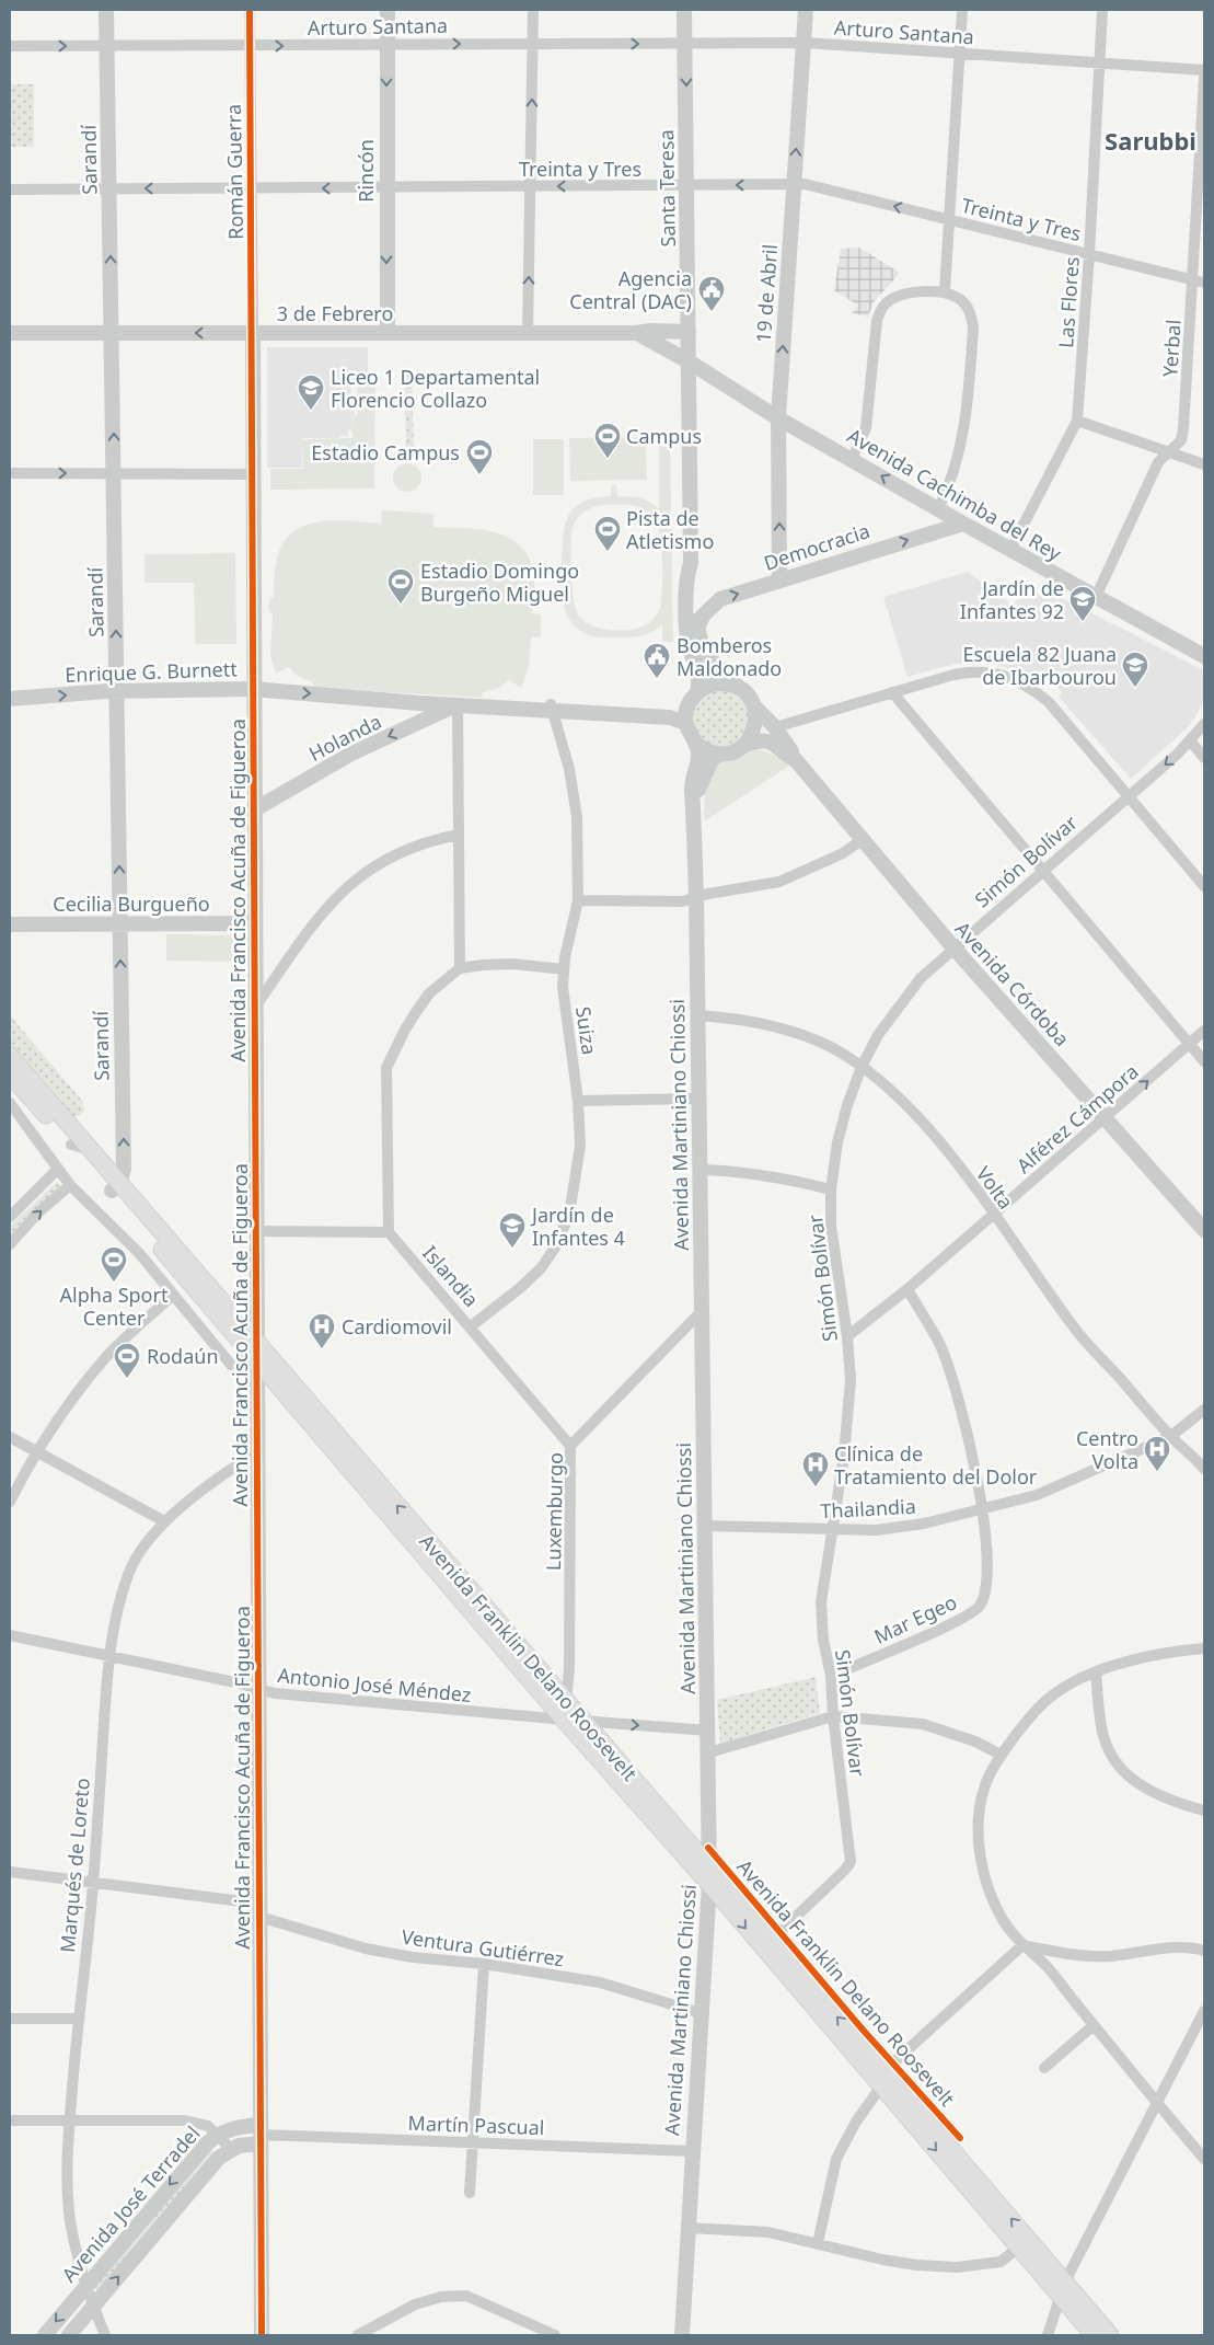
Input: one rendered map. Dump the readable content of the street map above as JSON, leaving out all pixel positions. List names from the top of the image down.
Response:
{
  "streets": {
    "main road": ["Avenida Franklin Delano Roosevelt"],
    "street": [
      "Arturo Santana",
      "Sarandí",
      "Treinta y Tres",
      "Rincón",
      "Román Guerra",
      "Santa Teresa",
      "19 de Abril",
      "Las Flores",
      "3 de Febrero",
      "Yerbal",
      "Avenida Cachimba del Rey",
      "Democracia",
      "Enrique G. Burnett",
      "Holanda",
      "Simón Bolívar",
      "Avenida Francisco Acuña de Figueroa",
      "Cecilia Burgueño",
      "Avenida Córdoba",
      "Suiza",
      "Alférez Cámpora",
      "Avenida Martiniano Chiossi",
      "Volta",
      "Islandia",
      "Thailandia",
      "Luxemburgo",
      "Mar Egeo",
      "Antonio José Méndez",
      "Marqués de Loreto",
      "Ventura Gutiérrez",
      "Martín Pascual",
      "Avenida José Terradel"
    ]
  },
  "crossings": [
    ["Arturo Santana", "Sarandí"],
    ["Arturo Santana", "Rincón"],
    ["Arturo Santana", "Román Guerra"],
    ["Arturo Santana", "Santa Teresa"],
    ["Arturo Santana", "19 de Abril"],
    ["Arturo Santana", "Las Flores"],
    ["Sarandí", "Treinta y Tres"],
    ["Sarandí", "3 de Febrero"],
    ["Sarandí", "Enrique G. Burnett"],
    ["Sarandí", "Cecilia Burgueño"],
    ["Sarandí", "Avenida Franklin Delano Roosevelt"],
    ["Treinta y Tres", "Rincón"],
    ["Treinta y Tres", "Román Guerra"],
    ["Treinta y Tres", "Santa Teresa"],
    ["Treinta y Tres", "19 de Abril"],
    ["Treinta y Tres", "Las Flores"],
    ["Treinta y Tres", "Yerbal"],
    ["Rincón", "3 de Febrero"],
    ["Román Guerra", "3 de Febrero"],
    ["Román Guerra", "Avenida Francisco Acuña de Figueroa"],
    ["Santa Teresa", "3 de Febrero"],
    ["Santa Teresa", "Avenida Cachimba del Rey"],
    ["19 de Abril", "Avenida Cachimba del Rey"],
    ["19 de Abril", "Democracia"],
    ["Las Flores", "Avenida Cachimba del Rey"],
    ["3 de Febrero", "Avenida Cachimba del Rey"],
    ["3 de Febrero", "Avenida Francisco Acuña de Figueroa"],
    ["Yerbal", "Avenida Cachimba del Rey"],
    ["Avenida Cachimba del Rey", "Democracia"],
    ["Enrique G. Burnett", "Holanda"],
    ["Enrique G. Burnett", "Avenida Francisco Acuña de Figueroa"],
    ["Enrique G. Burnett", "Avenida Córdoba"],
    ["Enrique G. Burnett", "Suiza"],
    ["Enrique G. Burnett", "Avenida Martiniano Chiossi"],
    ["Holanda", "Avenida Francisco Acuña de Figueroa"],
    ["Simón Bolívar", "Avenida Córdoba"],
    ["Simón Bolívar", "Alférez Cámpora"],
    ["Simón Bolívar", "Volta"],
    ["Simón Bolívar", "Thailandia"],
    ["Simón Bolívar", "Mar Egeo"],
    ["Simón Bolívar", "Avenida Franklin Delano Roosevelt"],
    ["Avenida Francisco Acuña de Figueroa", "Cecilia Burgueño"],
    ["Avenida Francisco Acuña de Figueroa", "Avenida Franklin Delano Roosevelt"],
    ["Avenida Francisco Acuña de Figueroa", "Antonio José Méndez"],
    ["Avenida Francisco Acuña de Figueroa", "Marqués de Loreto"],
    ["Avenida Francisco Acuña de Figueroa", "Ventura Gutiérrez"],
    ["Avenida Francisco Acuña de Figueroa", "Martín Pascual"],
    ["Avenida Francisco Acuña de Figueroa", "Avenida José Terradel"],
    ["Avenida Córdoba", "Alférez Cámpora"],
    ["Avenida Córdoba", "Avenida Martiniano Chiossi"],
    ["Suiza", "Islandia"],
    ["Alférez Cámpora", "Volta"],
    ["Alférez Cámpora", "Mar Egeo"],
    ["Avenida Martiniano Chiossi", "Volta"],
    ["Avenida Martiniano Chiossi", "Thailandia"],
    ["Avenida Martiniano Chiossi", "Luxemburgo"],
    ["Avenida Martiniano Chiossi", "Avenida Franklin Delano Roosevelt"],
    ["Avenida Martiniano Chiossi", "Antonio José Méndez"],
    ["Avenida Martiniano Chiossi", "Ventura Gutiérrez"],
    ["Avenida Martiniano Chiossi", "Martín Pascual"],
    ["Volta", "Thailandia"],
    ["Islandia", "Luxemburgo"],
    ["Thailandia", "Mar Egeo"],
    ["Luxemburgo", "Avenida Franklin Delano Roosevelt"],
    ["Avenida Franklin Delano Roosevelt", "Antonio José Méndez"],
    ["Antonio José Méndez", "Marqués de Loreto"],
    ["Marqués de Loreto", "Ventura Gutiérrez"],
    ["Marqués de Loreto", "Avenida José Terradel"],
    ["Martín Pascual", "Avenida José Terradel"]
  ],
  "one_way": [
    "Arturo Santana",
    "Sarandí",
    "Treinta y Tres",
    "Rincón",
    "Santa Teresa",
    "Democracia"
  ],
  "districts": ["Sarubbi"],
  "places": {
    "public building": ["Agencia Central (DAC)", "Bomberos Maldonado"],
    "school or university": [
      "Liceo 1 Departamental Florencio Collazo",
      "Jardín de Infantes 92",
      "Escuela 82 Juana de Ibarbourou",
      "Jardín de Infantes 4"
    ],
    "sports": [
      "Campus",
      "Estadio Campus",
      "Pista de Atletismo",
      "Estadio Domingo Burgeño Miguel",
      "Alpha Sport Center",
      "Rodaún"
    ],
    "hospital": ["Cardiomovil", "Centro Volta", "Clínica de Tratamiento del Dolor"]
  }
}
